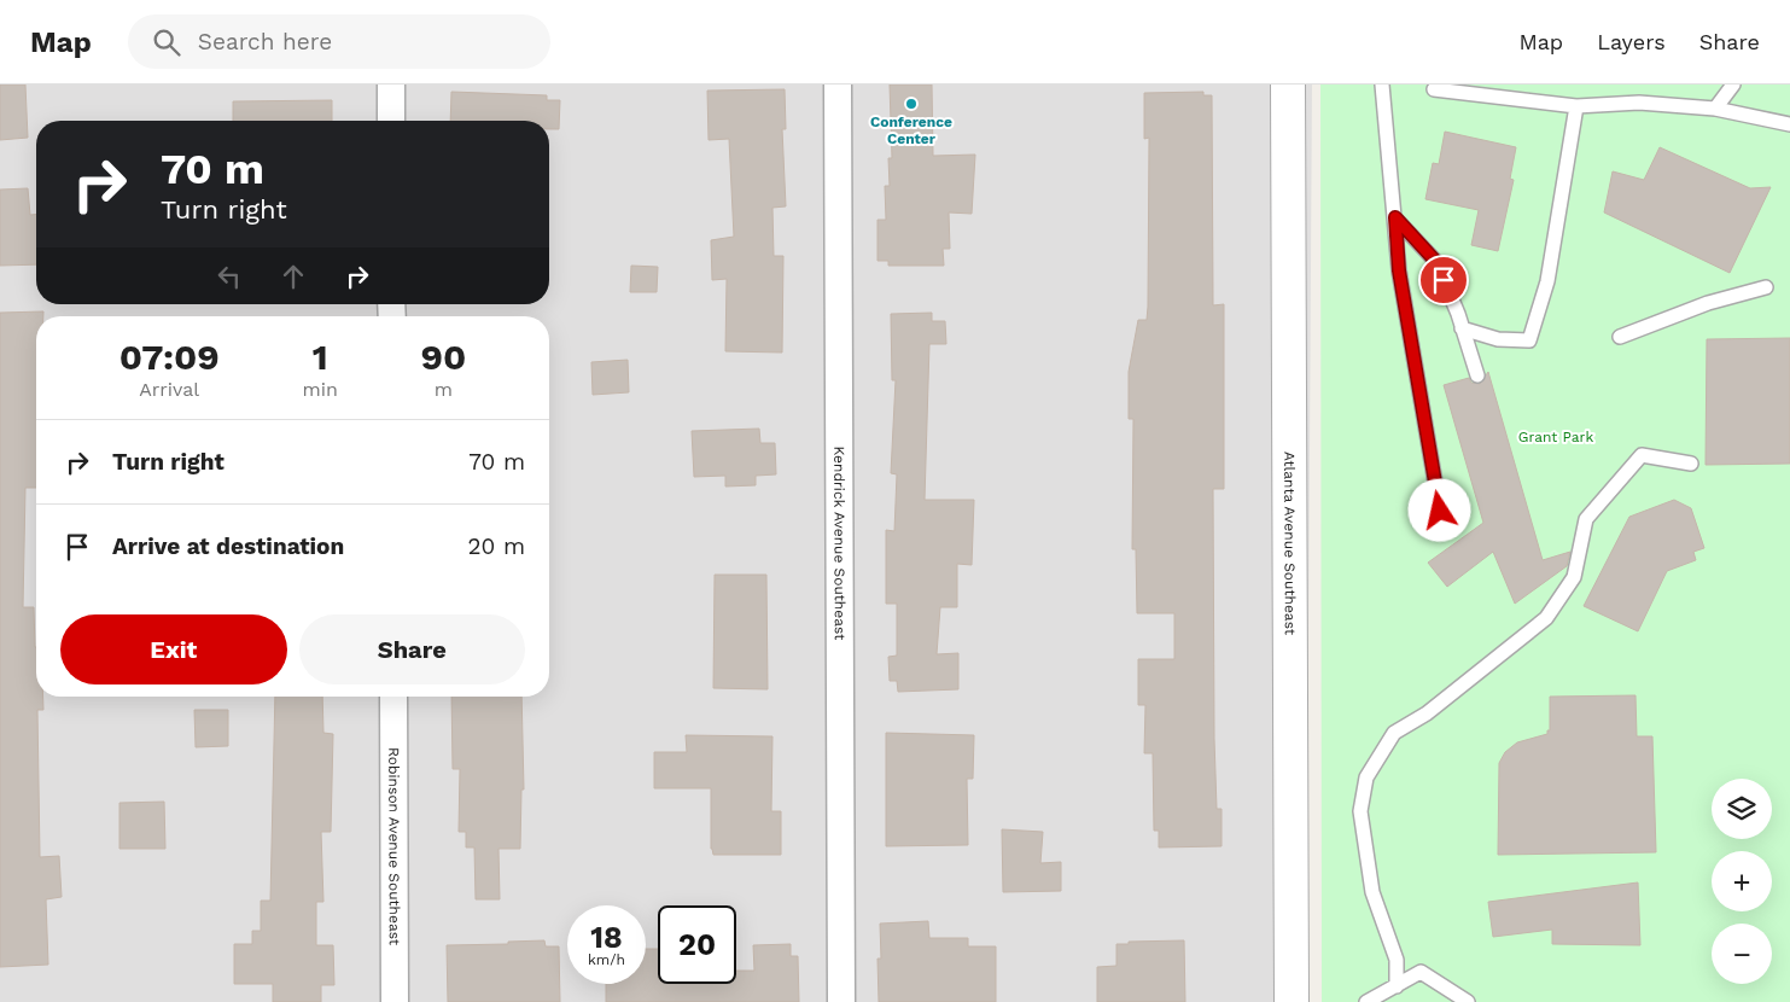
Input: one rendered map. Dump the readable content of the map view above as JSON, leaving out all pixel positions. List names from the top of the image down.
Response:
{
  "streets": {
    "street": ["Kendrick Avenue Southeast", "Atlanta Avenue Southeast", "Robinson Avenue Southeast"]
  },
  "parks": ["Grant Park"],
  "places": ["Conference Center"],
  "page": {
    "header": "Map",
    "search": "Search here",
    "nav": ["Map", "Layers", "Share"],
    "turn": ["70 m", "Turn right"],
    "eta": [
      "07:09",
      "Arrival",
      "1",
      "min",
      "90",
      "m"
    ],
    "list": [
      {
        "name": "Turn right",
        "value": "70 m"
      },
      {
        "name": "Arrive at destination",
        "value": "20 m"
      }
    ],
    "buttons": ["Exit", "Share"],
    "map_buttons": ["+", "−"],
    "speed": "18 km/h",
    "limit": "20"
  }
}
